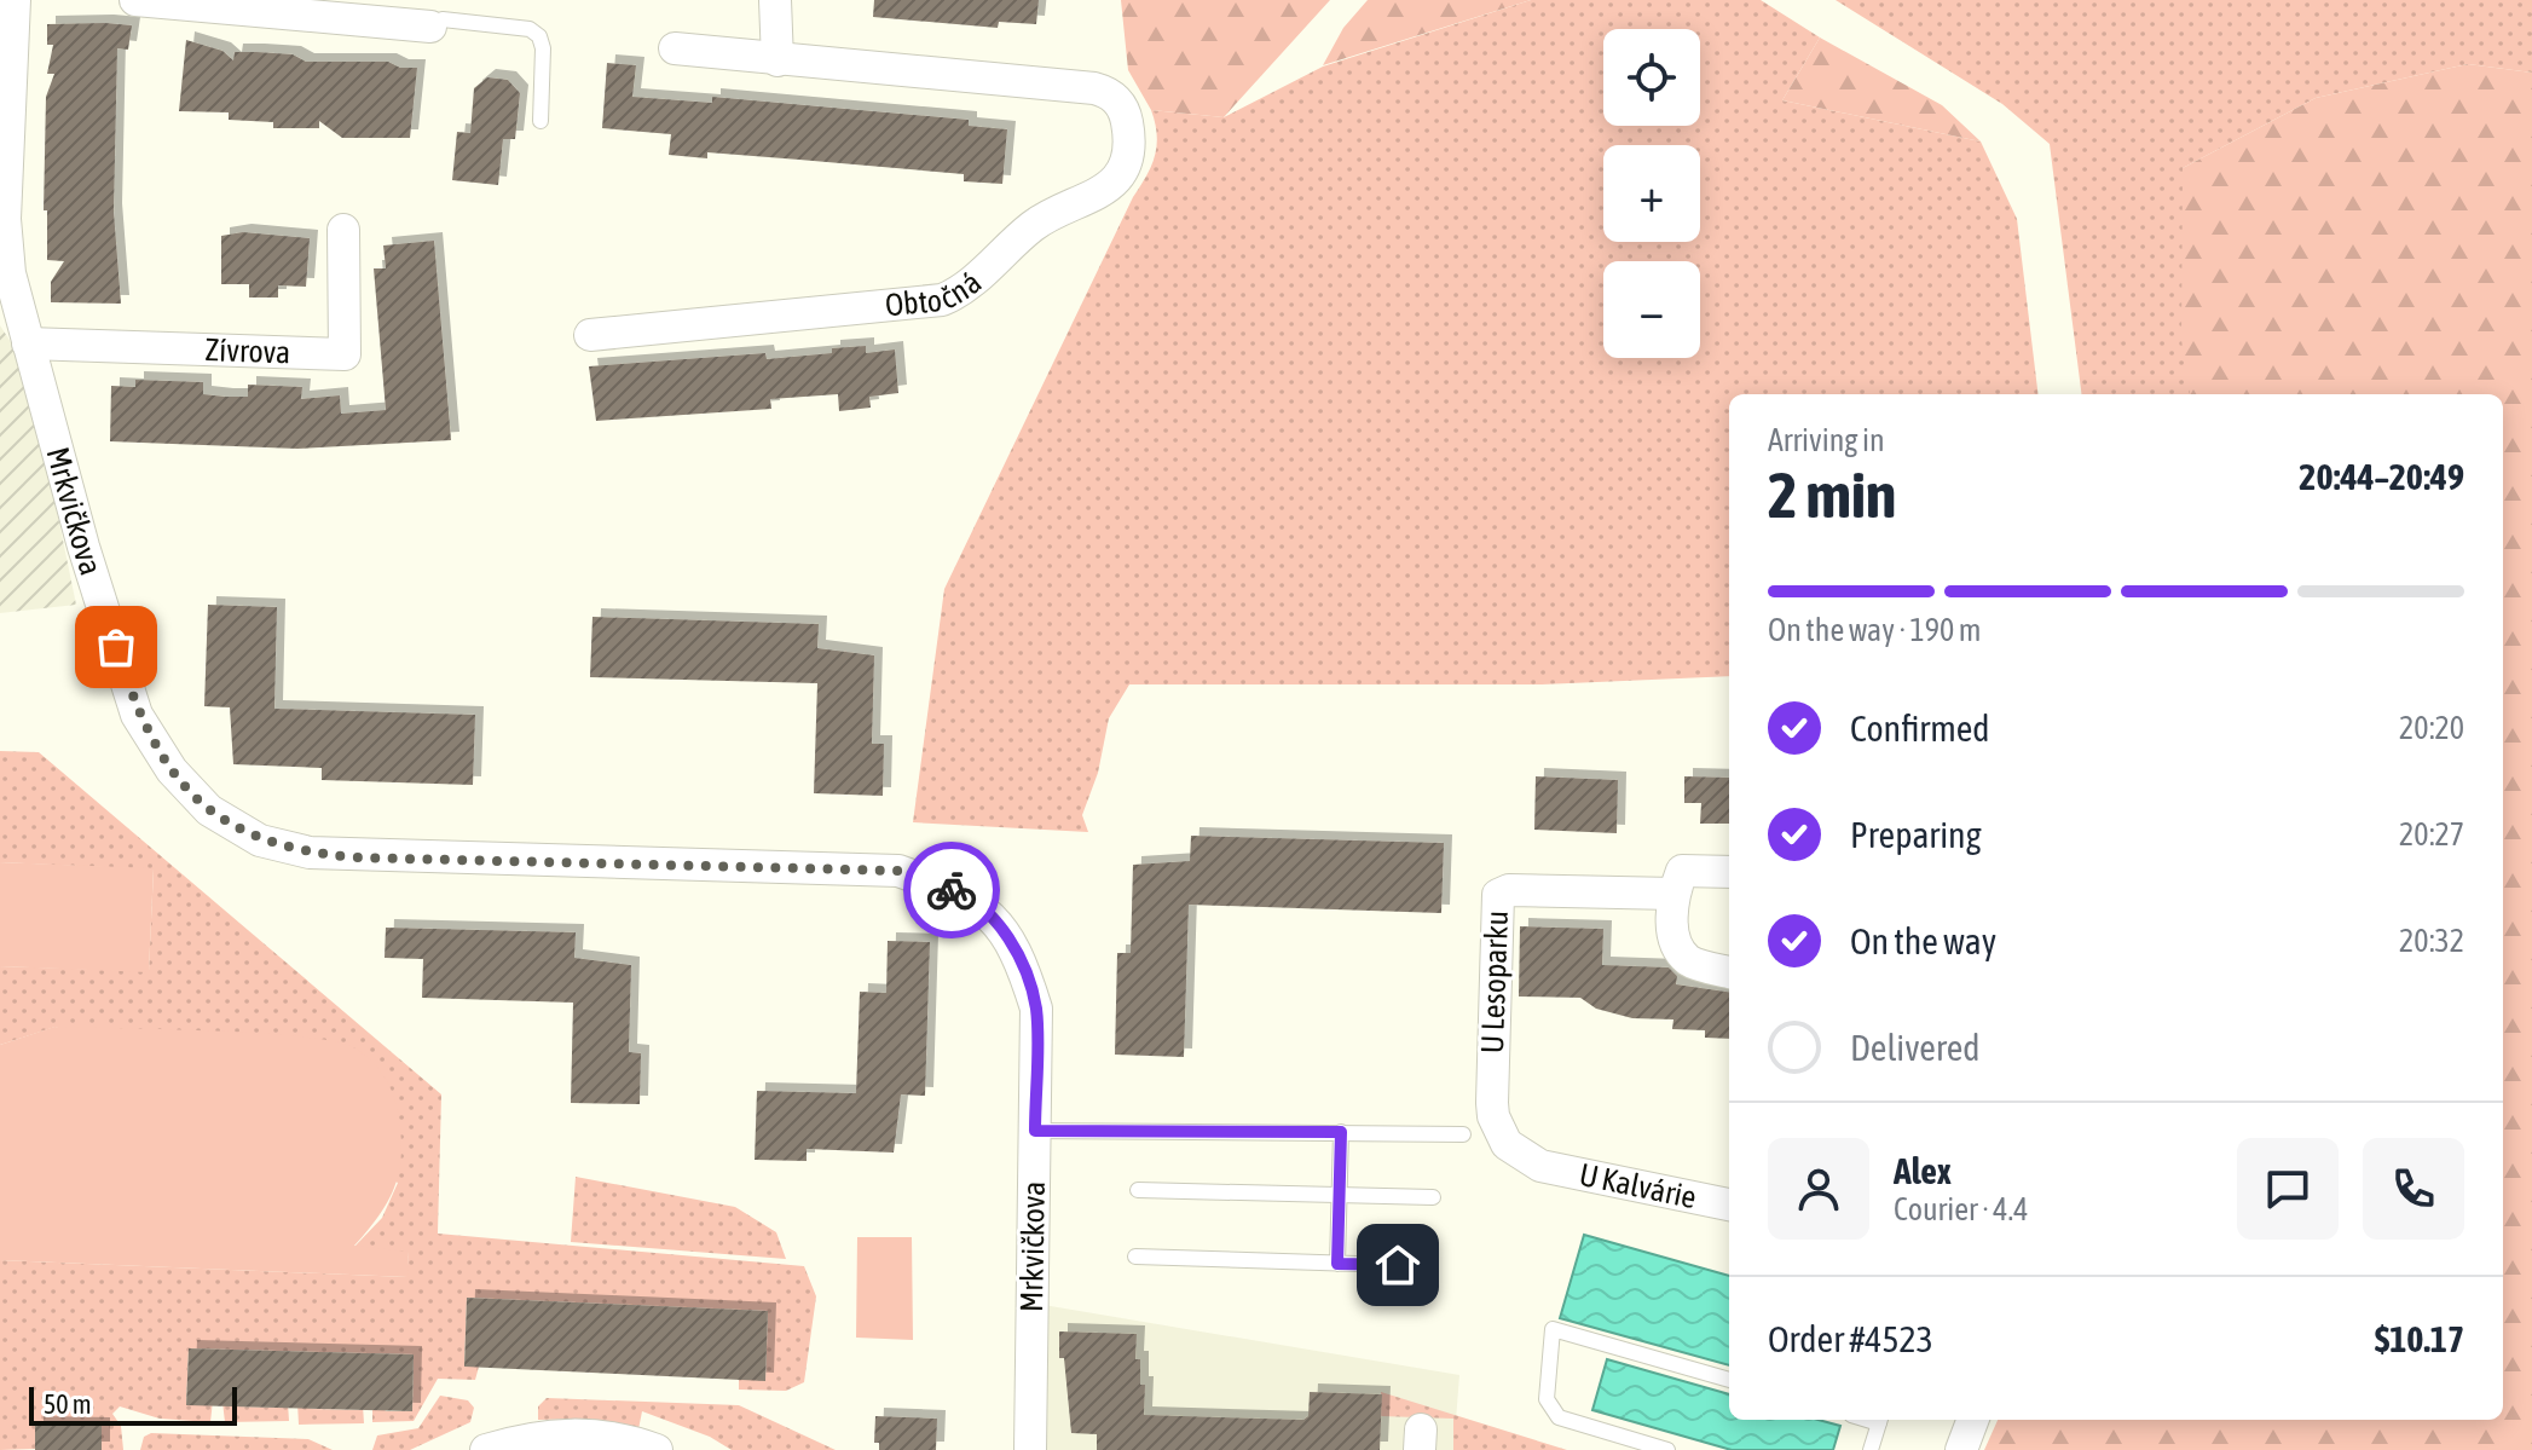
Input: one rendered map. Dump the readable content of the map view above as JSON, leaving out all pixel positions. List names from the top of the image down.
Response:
{
  "streets": {
    "street": [
      "Obtočná",
      "Zívrova",
      "Mrkvičkova",
      "U Lesoparku",
      "U Kalvárie"
    ]
  },
  "crossings": [
    ["Zívrova", "Mrkvičkova"],
    ["U Lesoparku", "U Kalvárie"]
  ],
  "scale_bar": "50 m",
  "page": {
    "map_buttons": ["+", "−"],
    "heading": ["2 min", "Arriving in", "20:44–20:49"],
    "panel": [
      "Alex",
      "Courier · 4.4",
      "Order #4523",
      "$10.17"
    ],
    "bar": "On the way · 190 m",
    "list": [
      ["Confirmed", "20:20"],
      ["Preparing", "20:27"],
      ["On the way", "20:32"],
      "Delivered"
    ],
    "scale": "50 m"
  }
}
